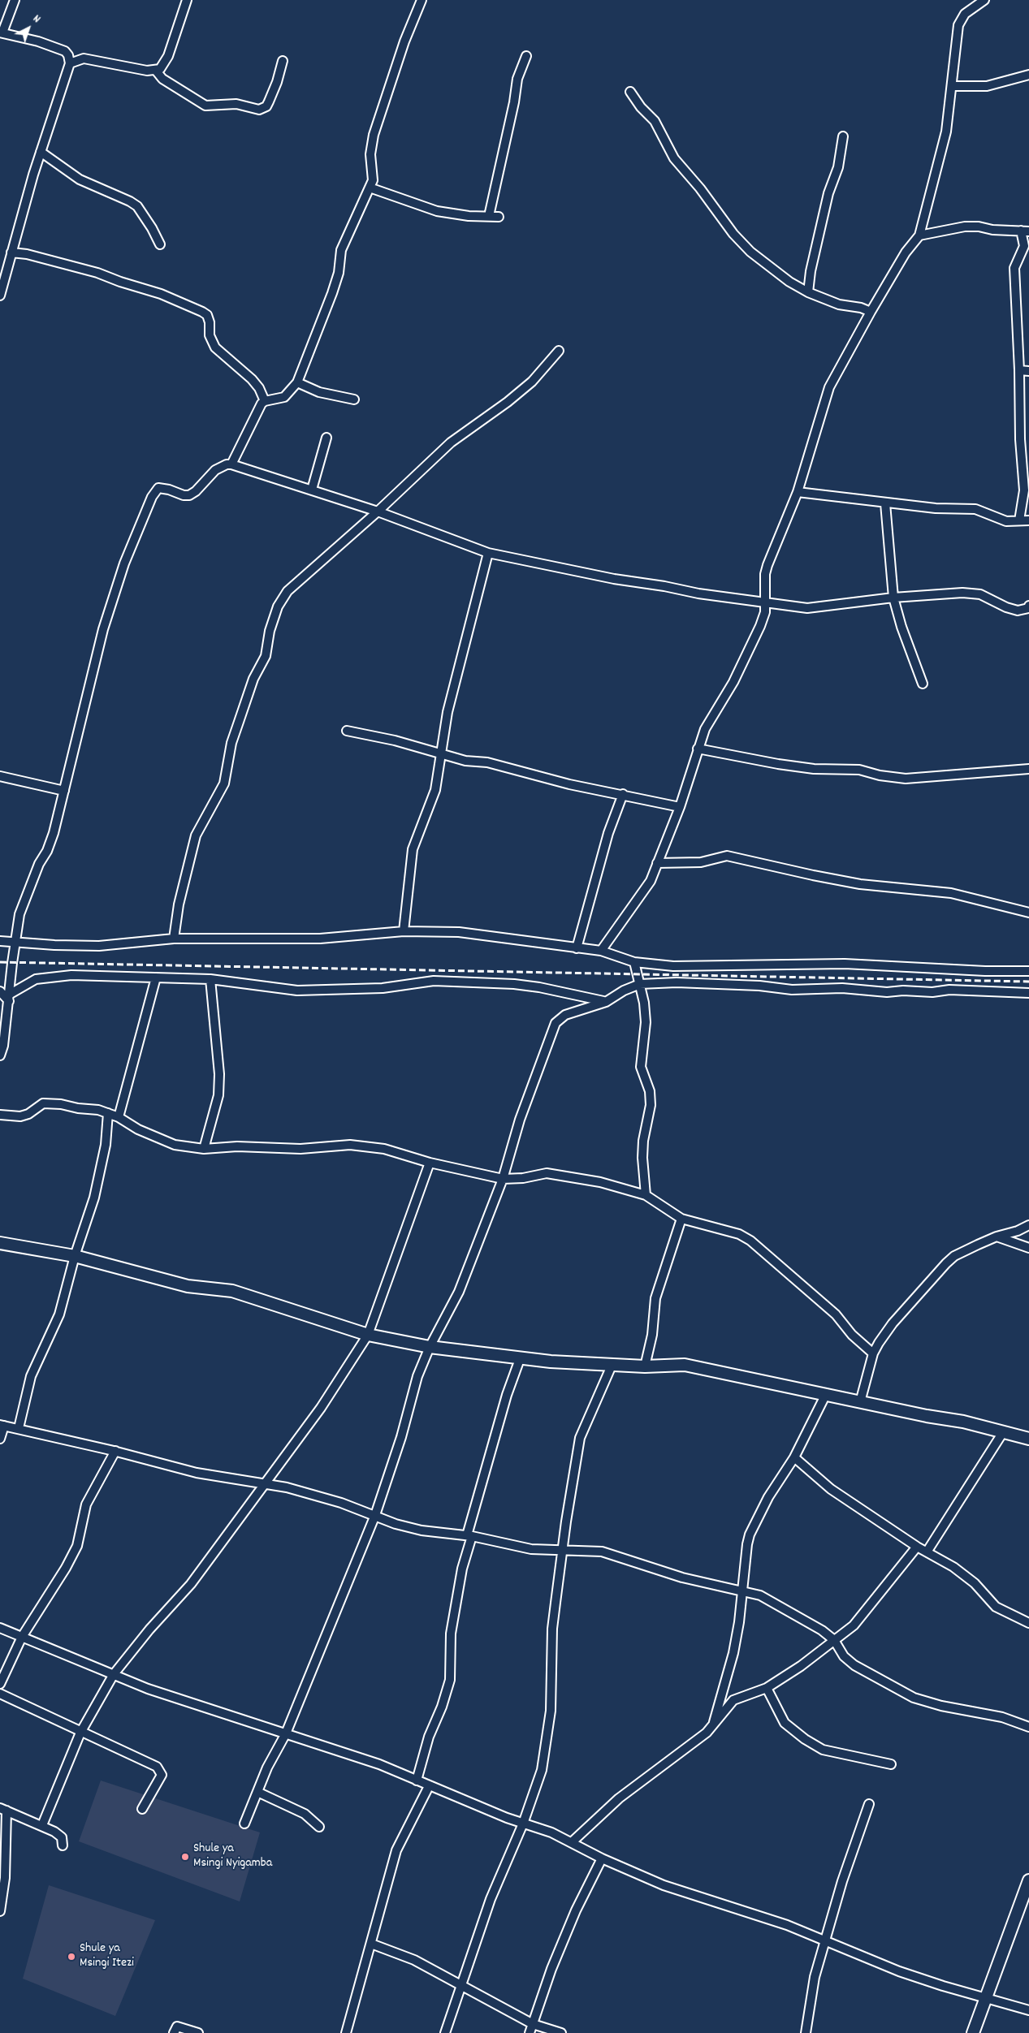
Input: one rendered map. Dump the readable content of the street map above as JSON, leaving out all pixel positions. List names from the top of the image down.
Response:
{
  "places": ["Shule ya Msingi Nyigamba", "Shule ya Msingi Itezi"],
  "north": "top right"
}
